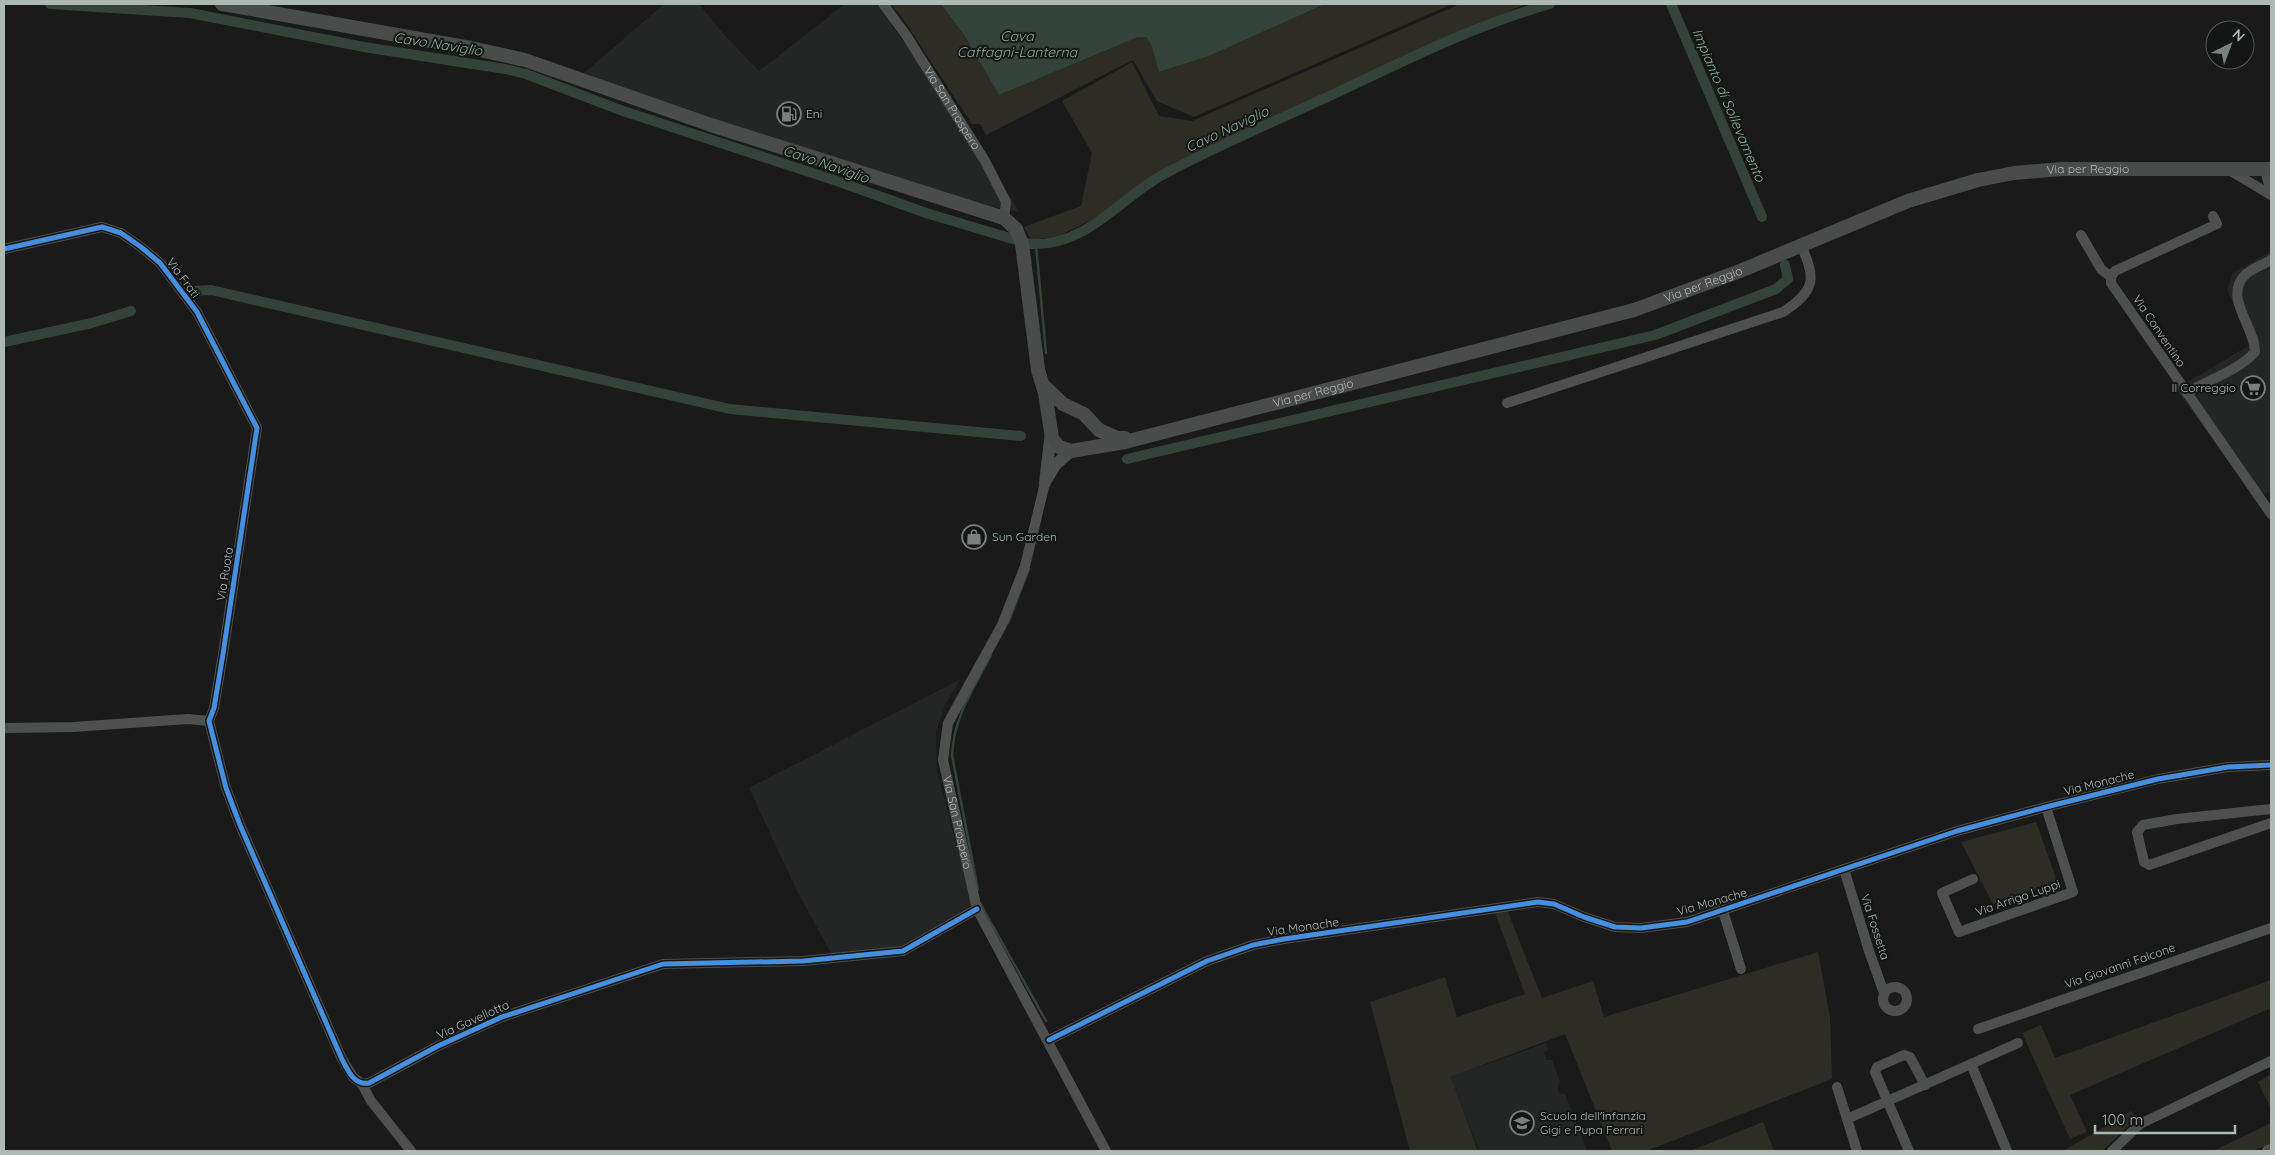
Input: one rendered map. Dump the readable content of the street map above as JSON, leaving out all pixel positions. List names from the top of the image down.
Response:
{
  "streets": {
    "main road": ["Via per Reggio"],
    "street": [
      "Via San Prospero",
      "Via Frati",
      "Via Conventino",
      "Via Ruota",
      "Via Monache",
      "Via Arrigo Luppi",
      "Via Fossetta",
      "Via Giovanni Falcone",
      "Via Gavellotta"
    ]
  },
  "crossings": [
    ["Via San Prospero", "Via per Reggio"],
    ["Via San Prospero", "Via Monache"],
    ["Via San Prospero", "Via Gavellotta"],
    ["Via Frati", "Via Ruota"],
    ["Via Monache", "Via Arrigo Luppi"],
    ["Via Monache", "Via Fossetta"]
  ],
  "water": ["Cava Caffagni-Lanterna", "Cavo Naviglio", "Impianto di Sollevamento"],
  "places": {
    "fuel station": ["Eni"],
    "supermarket": ["Il Correggio"],
    "shop": ["Sun Garden"],
    "school or university": ["Scuola dell'infanzia Gigi e Pupa Ferrari"]
  },
  "scale_bar": "100 m",
  "north": "top right"
}
